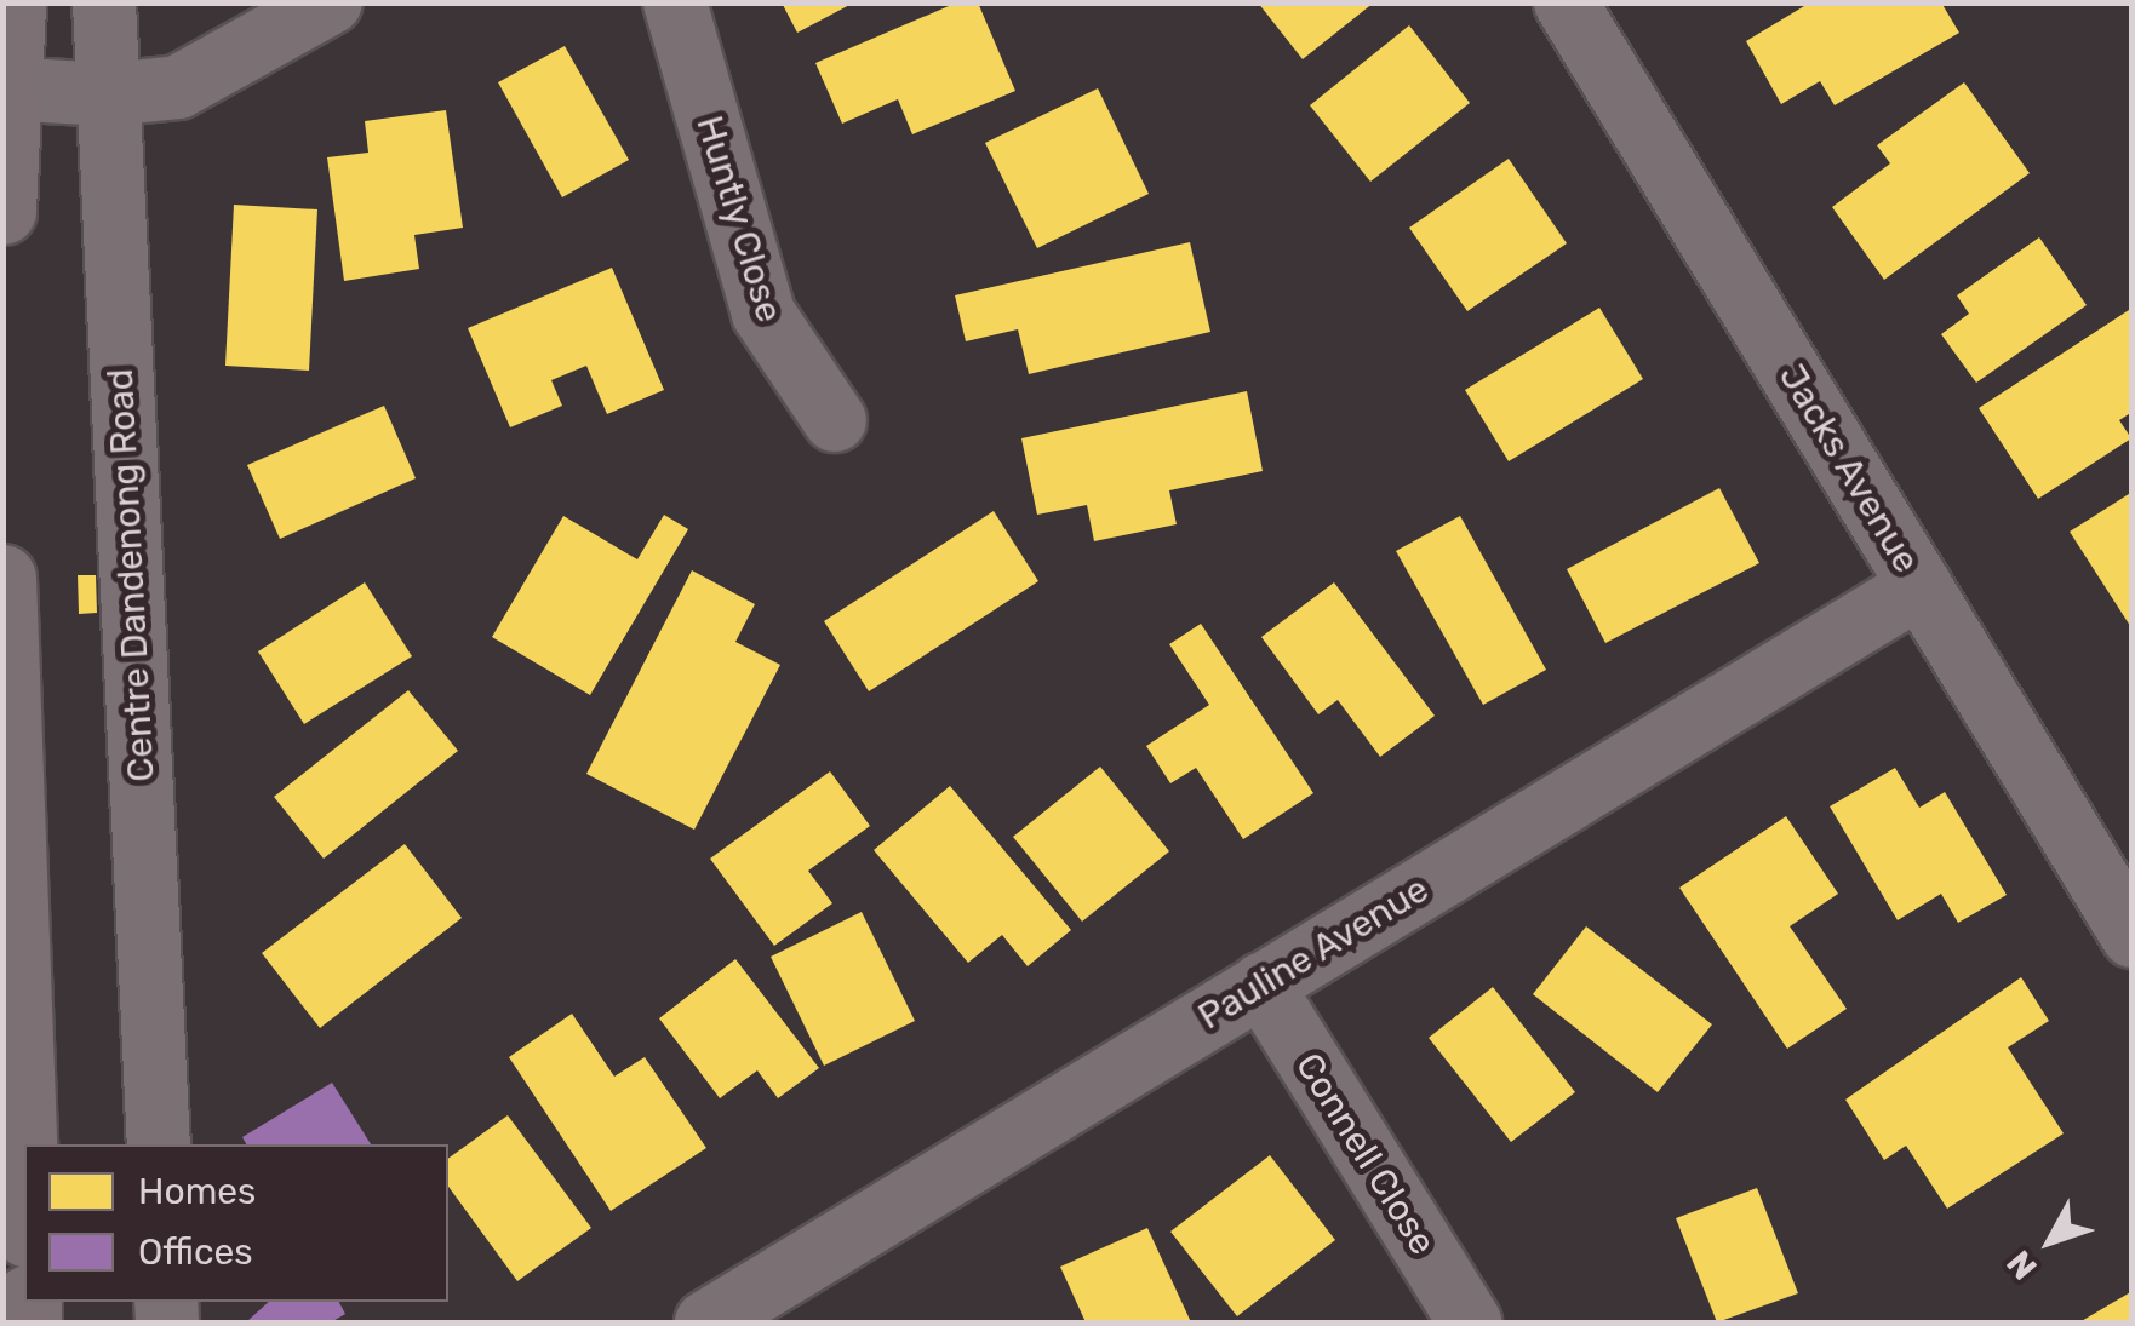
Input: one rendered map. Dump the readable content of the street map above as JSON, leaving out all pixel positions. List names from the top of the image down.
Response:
{
  "streets": {
    "street": [
      "Huntly Close",
      "Jacks Avenue",
      "Centre Dandenong Road",
      "Pauline Avenue",
      "Connell Close"
    ]
  },
  "crossings": [
    ["Jacks Avenue", "Pauline Avenue"],
    ["Pauline Avenue", "Connell Close"]
  ],
  "legend": ["Homes", "Offices"],
  "north": "bottom left"
}
